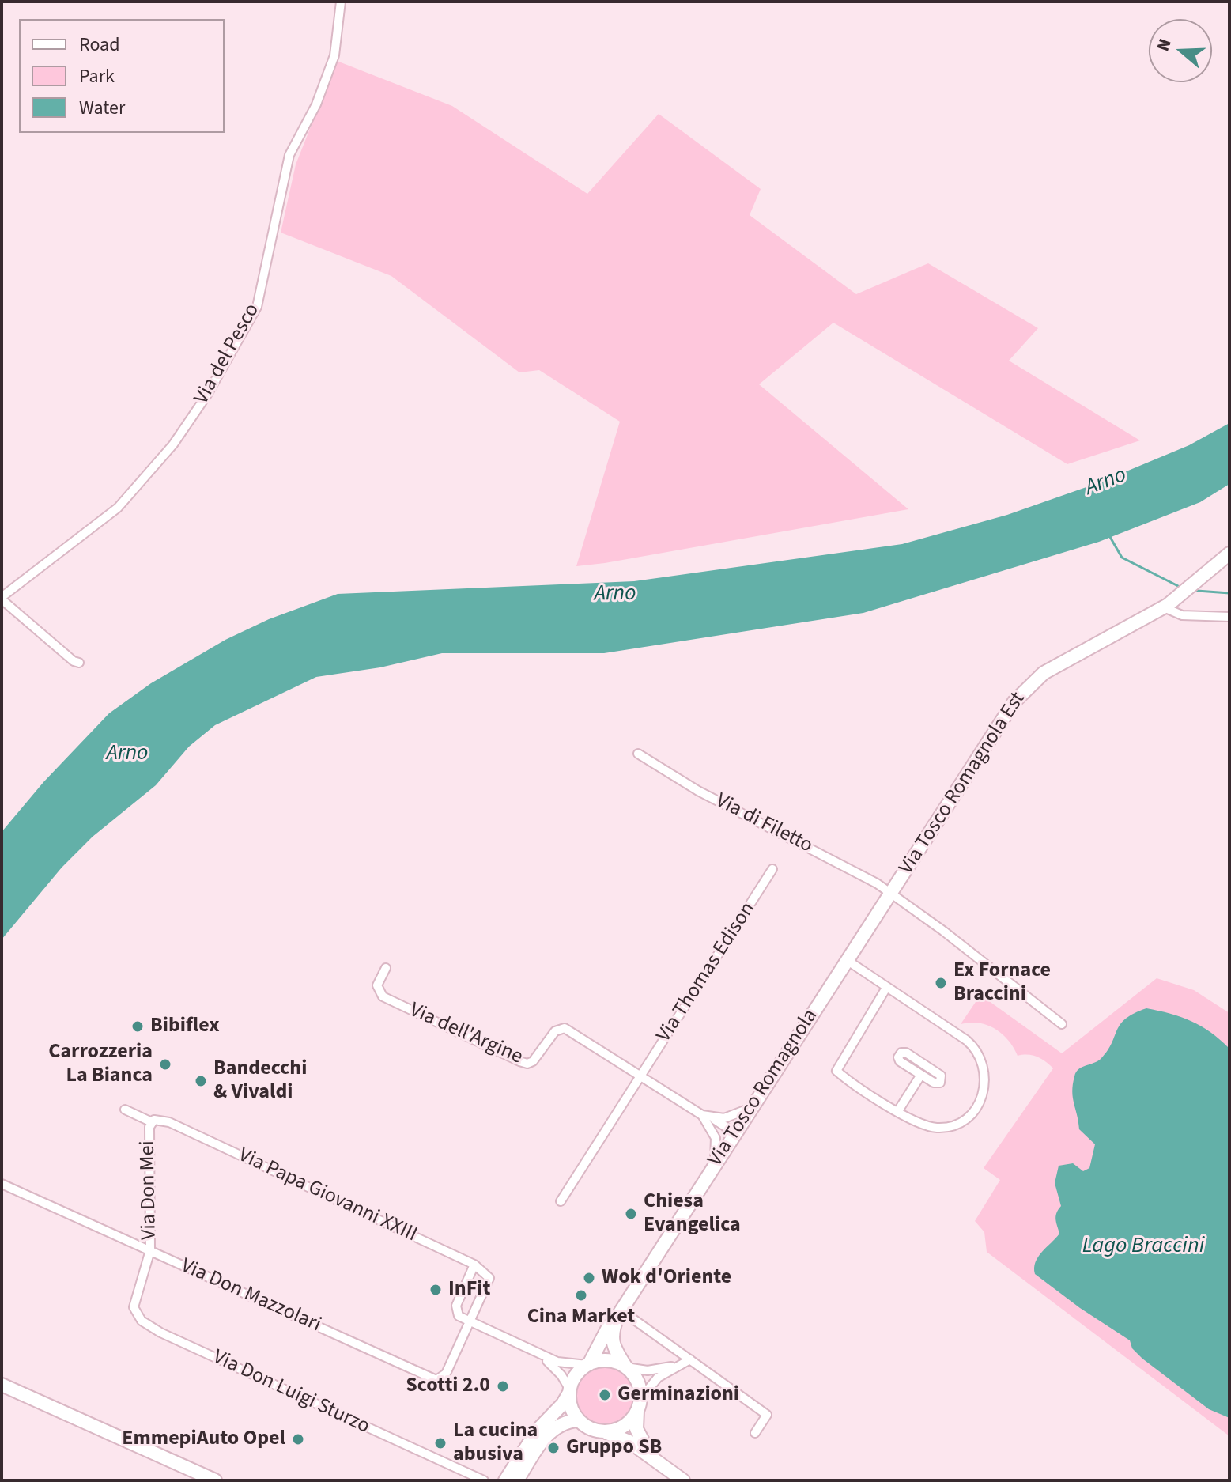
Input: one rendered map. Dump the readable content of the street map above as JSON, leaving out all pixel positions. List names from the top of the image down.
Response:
{
  "streets": {
    "main road": ["Via Tosco Romagnola Est", "Via Tosco Romagnola"],
    "street": [
      "Via del Pesco",
      "Via di Filetto",
      "Via Thomas Edison",
      "Via dell'Argine",
      "Via Don Mei",
      "Via Papa Giovanni XXIII",
      "Via Don Mazzolari",
      "Via Don Luigi Sturzo"
    ]
  },
  "crossings": [
    ["Via Tosco Romagnola Est", "Via di Filetto"],
    ["Via Tosco Romagnola Est", "Via Tosco Romagnola"],
    ["Via di Filetto", "Via Tosco Romagnola"],
    ["Via Thomas Edison", "Via dell'Argine"],
    ["Via Don Mei", "Via Papa Giovanni XXIII"],
    ["Via Don Mei", "Via Don Mazzolari"],
    ["Via Don Mei", "Via Don Luigi Sturzo"],
    ["Via Papa Giovanni XXIII", "Via Don Mazzolari"]
  ],
  "water": ["Arno", "Lago Braccini"],
  "places": [
    "Ex Fornace Braccini",
    "Bibiflex",
    "Carrozzeria La Bianca",
    "Bandecchi & Vivaldi",
    "Chiesa Evangelica",
    "Wok d'Oriente",
    "InFit",
    "Cina Market",
    "Scotti 2.0",
    "Germinazioni",
    "EmmepiAuto Opel",
    "La cucina abusiva",
    "Gruppo SB"
  ],
  "legend": ["Road", "Park", "Water"],
  "north": "left"
}
